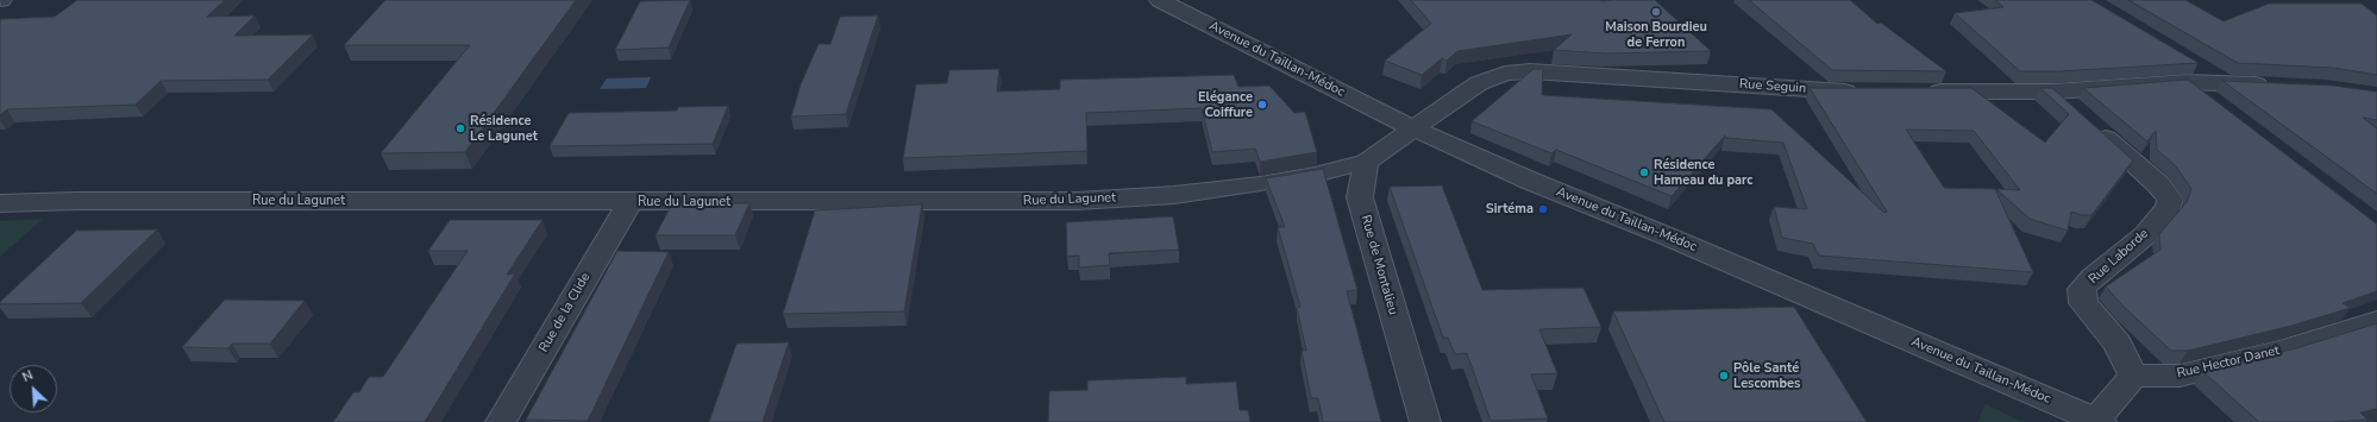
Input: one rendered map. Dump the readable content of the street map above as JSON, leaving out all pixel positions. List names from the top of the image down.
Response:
{
  "streets": {
    "street": [
      "Avenue du Taillan-Médoc",
      "Rue Seguin",
      "Rue du Lagunet",
      "Rue Laborde",
      "Rue de Montalieu",
      "Rue de la Clide",
      "Rue Hector Danet"
    ]
  },
  "crossings": [
    ["Avenue du Taillan-Médoc", "Rue Seguin"],
    ["Rue du Lagunet", "Rue de Montalieu"],
    ["Rue du Lagunet", "Rue de la Clide"],
    ["Rue Laborde", "Rue Hector Danet"]
  ],
  "places": [
    "Maison Bourdieu de Ferron",
    "Elégance Coiffure",
    "Résidence Le Lagunet",
    "Résidence Hameau du parc",
    "Sirtéma",
    "Pôle Santé Lescombes"
  ],
  "north": "top left"
}
